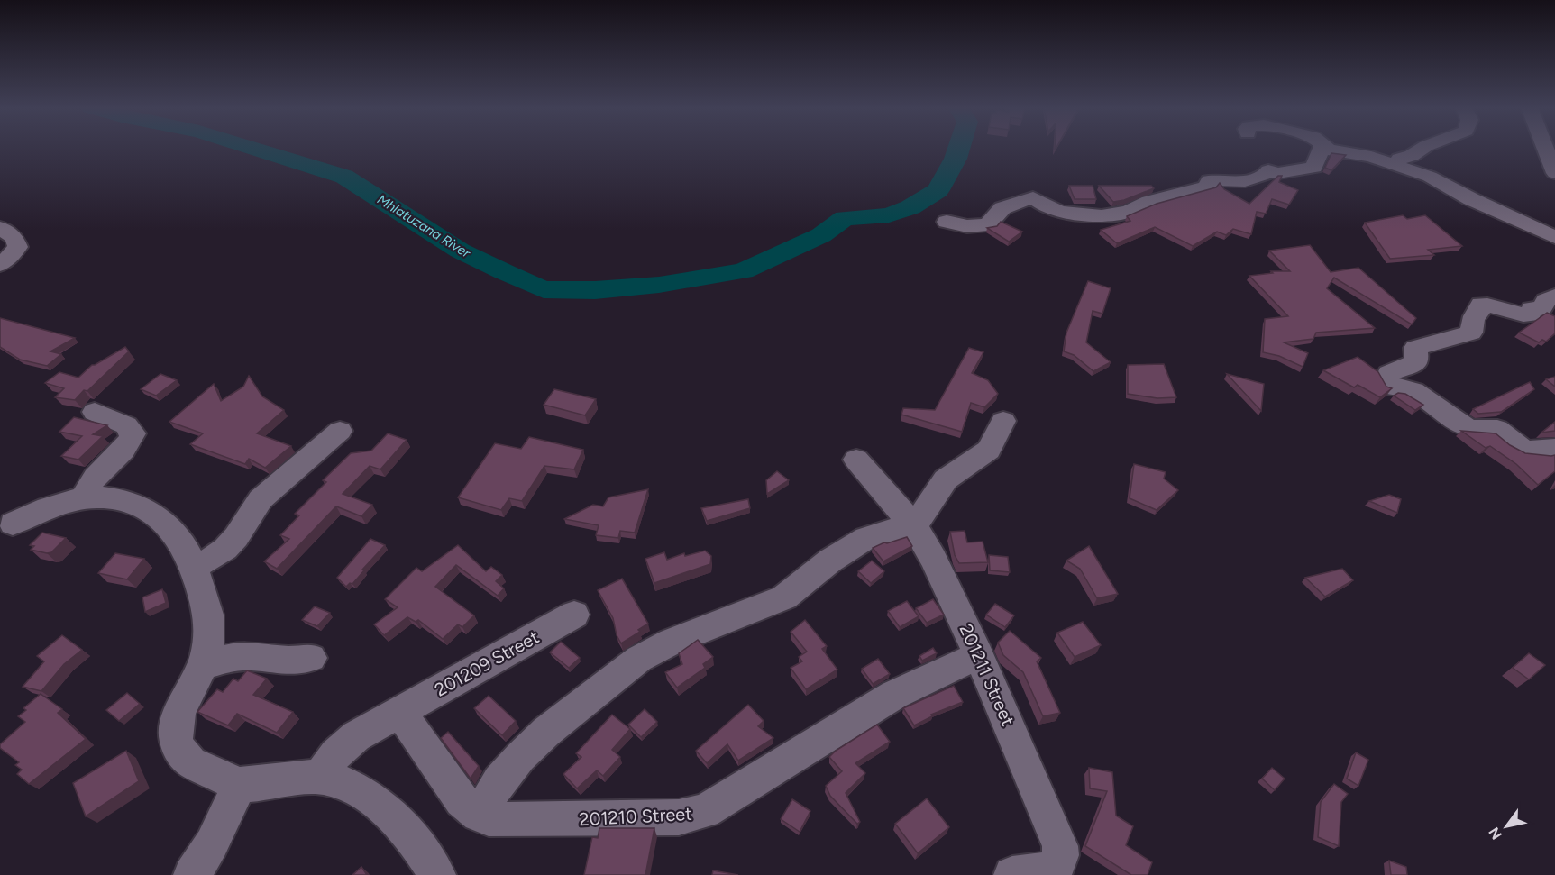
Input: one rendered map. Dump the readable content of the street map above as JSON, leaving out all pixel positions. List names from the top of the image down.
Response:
{
  "streets": {
    "street": ["201209 Street", "201211 Street", "201210 Street"]
  },
  "crossings": [
    ["201211 Street", "201210 Street"]
  ],
  "water": ["Mhlatuzana River"],
  "north": "bottom left"
}
